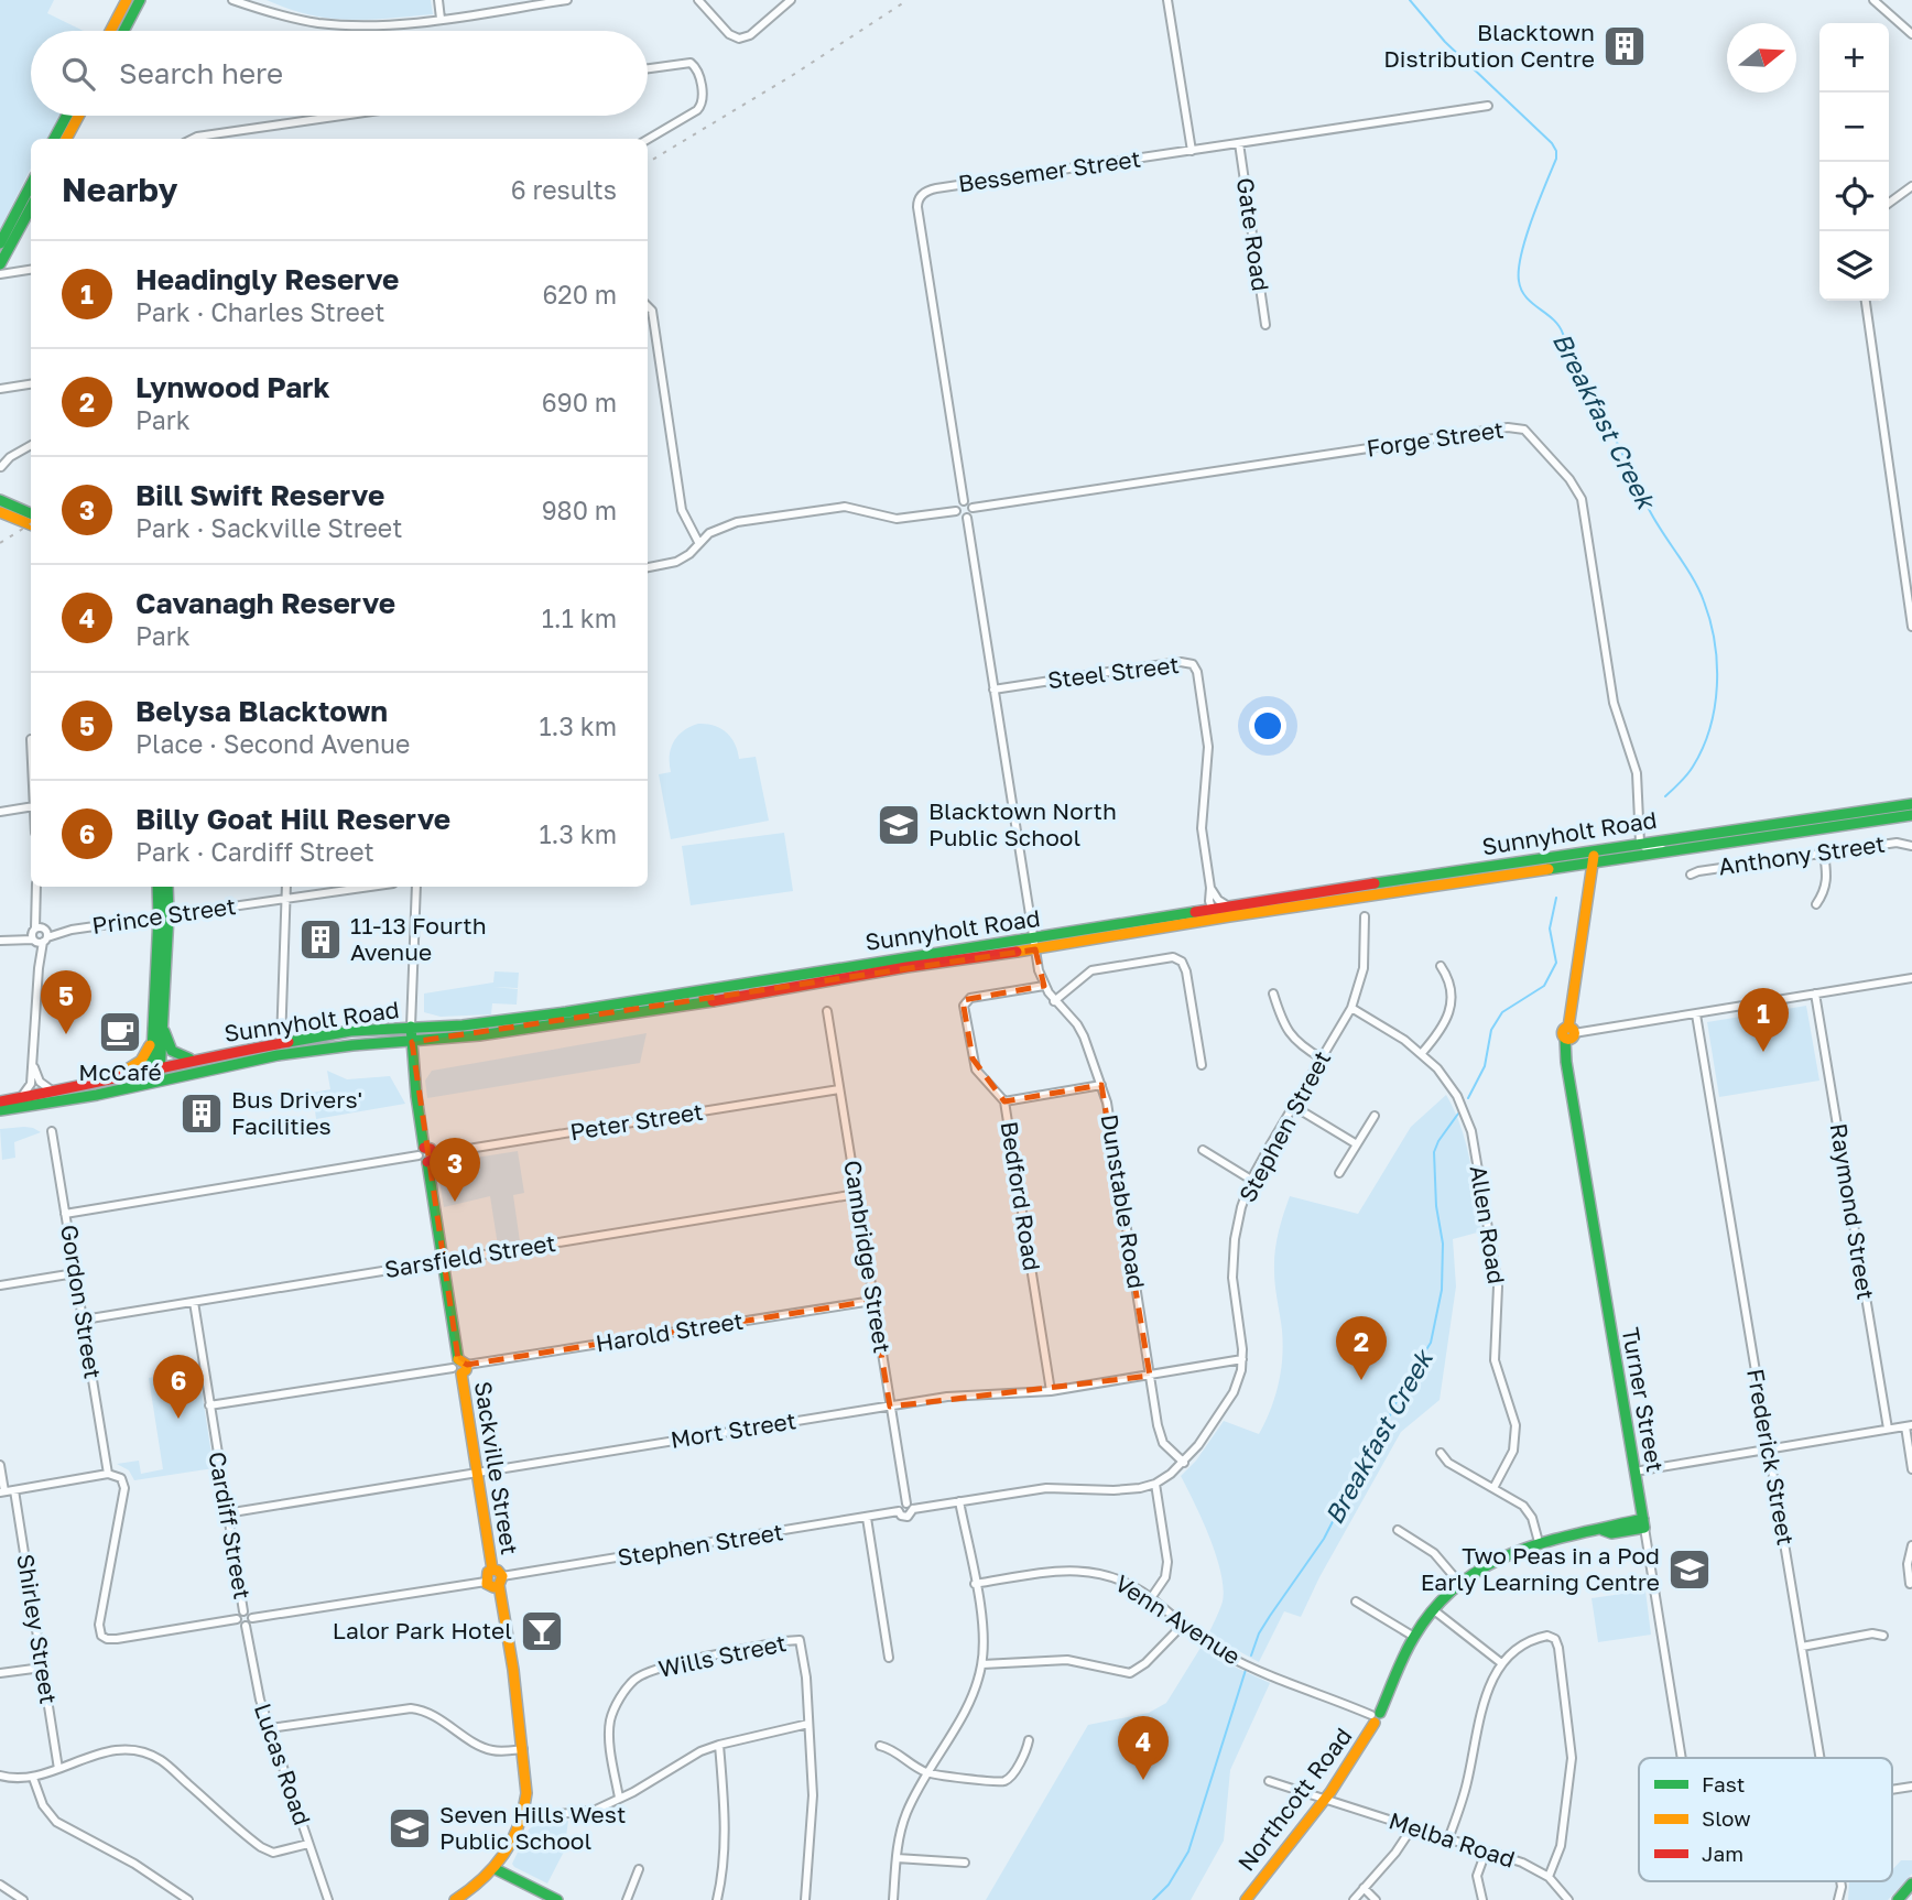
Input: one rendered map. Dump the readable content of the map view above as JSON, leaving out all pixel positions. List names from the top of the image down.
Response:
{
  "streets": {
    "main road": [
      "Sunnyholt Road",
      "Turner Street",
      "Sackville Street",
      "Northcott Road"
    ],
    "street": [
      "Bessemer Street",
      "Gate Road",
      "Forge Street",
      "Steel Street",
      "Anthony Street",
      "Prince Street",
      "Peter Street",
      "Stephen Street",
      "Bedford Road",
      "Dunstable Road",
      "Raymond Street",
      "Allen Road",
      "Sarsfield Street",
      "Cambridge Street",
      "Gordon Street",
      "Harold Street",
      "Mort Street",
      "Frederick Street",
      "Cardiff Street",
      "Venn Avenue",
      "Shirley Street",
      "Wills Street",
      "Lucas Road",
      "Melba Road"
    ]
  },
  "crossings": [
    ["Bessemer Street", "Gate Road"],
    ["Bessemer Street", "Forge Street"],
    ["Forge Street", "Sunnyholt Road"],
    ["Steel Street", "Sunnyholt Road"],
    ["Sunnyholt Road", "Dunstable Road"],
    ["Sunnyholt Road", "Turner Street"],
    ["Sunnyholt Road", "Sackville Street"],
    ["Peter Street", "Cambridge Street"],
    ["Peter Street", "Gordon Street"],
    ["Peter Street", "Sackville Street"],
    ["Stephen Street", "Dunstable Road"],
    ["Stephen Street", "Allen Road"],
    ["Stephen Street", "Cambridge Street"],
    ["Stephen Street", "Gordon Street"],
    ["Stephen Street", "Mort Street"],
    ["Stephen Street", "Sackville Street"],
    ["Stephen Street", "Cardiff Street"],
    ["Stephen Street", "Lucas Road"],
    ["Bedford Road", "Dunstable Road"],
    ["Bedford Road", "Mort Street"],
    ["Dunstable Road", "Mort Street"],
    ["Sarsfield Street", "Cambridge Street"],
    ["Sarsfield Street", "Gordon Street"],
    ["Sarsfield Street", "Sackville Street"],
    ["Sarsfield Street", "Cardiff Street"],
    ["Cambridge Street", "Harold Street"],
    ["Cambridge Street", "Mort Street"],
    ["Gordon Street", "Cardiff Street"],
    ["Gordon Street", "Lucas Road"],
    ["Harold Street", "Sackville Street"],
    ["Harold Street", "Cardiff Street"],
    ["Turner Street", "Northcott Road"],
    ["Mort Street", "Sackville Street"],
    ["Mort Street", "Cardiff Street"],
    ["Cardiff Street", "Lucas Road"],
    ["Venn Avenue", "Northcott Road"],
    ["Northcott Road", "Melba Road"]
  ],
  "water": ["Breakfast Creek"],
  "places": {
    "building": ["Blacktown Distribution Centre", "11-13 Fourth Avenue", "Bus Drivers' Facilities"],
    "school or university": ["Blacktown North Public School", "Two Peas in a Pod Early Learning Centre", "Seven Hills West Public School"],
    "cafe": ["McCafé"],
    "bar": ["Lalor Park Hotel"]
  },
  "legend": ["Fast", "Slow", "Jam"],
  "north": "right",
  "page": {
    "map_buttons": ["+", "−"],
    "search": "Search here",
    "heading": ["Nearby", "6 results"],
    "list": [
      {
        "mark": "1",
        "name": "Headingly Reserve",
        "note": "Park · Charles Street",
        "value": "620 m"
      },
      {
        "mark": "2",
        "name": "Lynwood Park",
        "note": "Park",
        "value": "690 m"
      },
      {
        "mark": "3",
        "name": "Bill Swift Reserve",
        "note": "Park · Sackville Street",
        "value": "980 m"
      },
      {
        "mark": "4",
        "name": "Cavanagh Reserve",
        "note": "Park",
        "value": "1.1 km"
      },
      {
        "mark": "5",
        "name": "Belysa Blacktown",
        "note": "Place · Second Avenue",
        "value": "1.3 km"
      },
      {
        "mark": "6",
        "name": "Billy Goat Hill Reserve",
        "note": "Park · Cardiff Street",
        "value": "1.3 km"
      }
    ],
    "pins": [
      "5",
      "1",
      "3",
      "2",
      "6",
      "4"
    ]
  }
}
